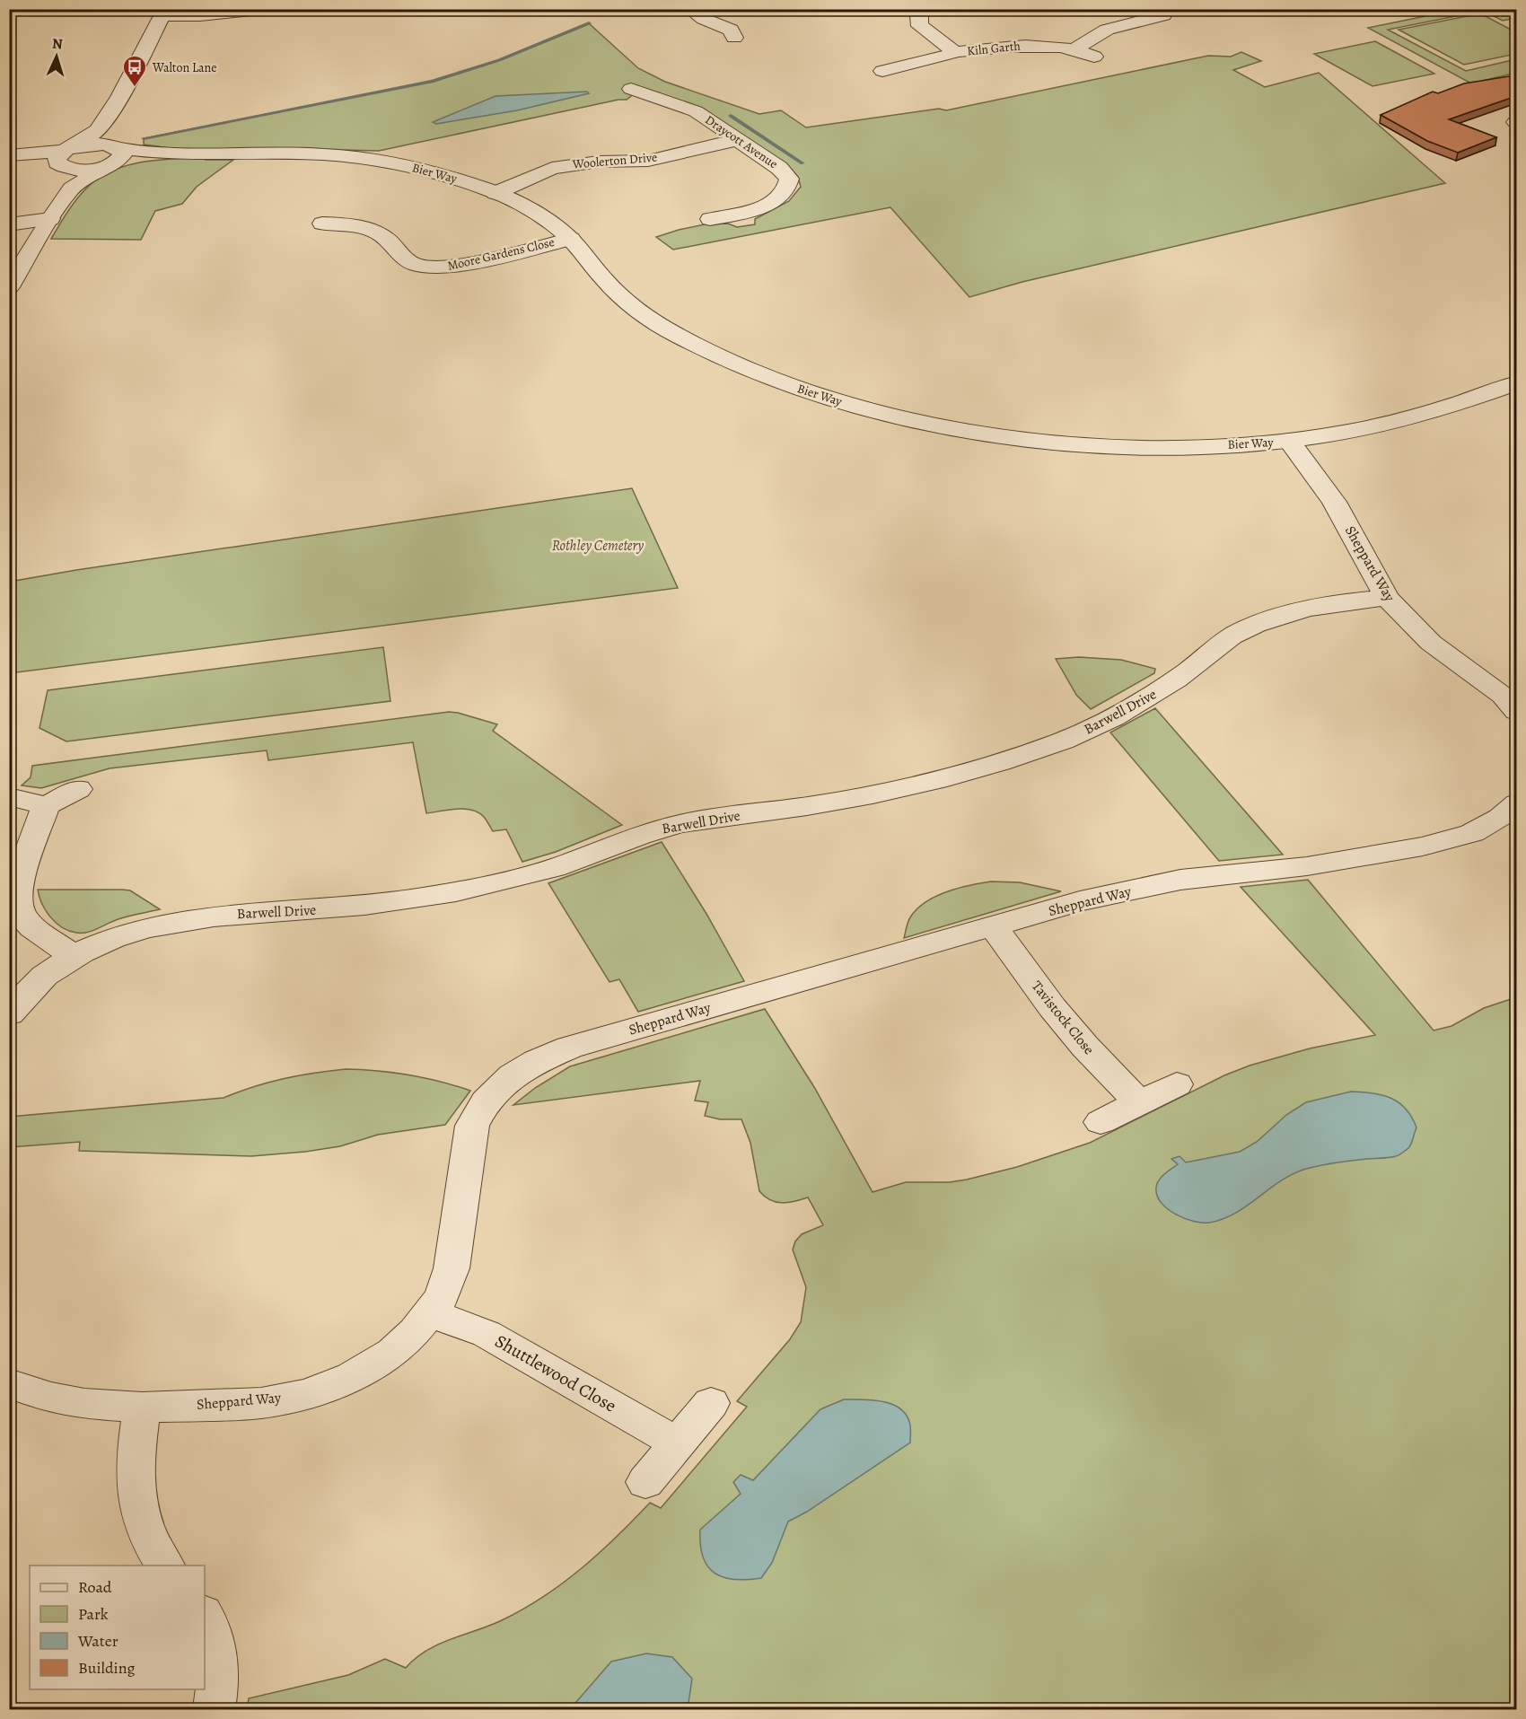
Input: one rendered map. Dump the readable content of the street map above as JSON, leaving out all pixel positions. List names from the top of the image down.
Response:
{
  "streets": {
    "street": [
      "Kiln Garth",
      "Draycott Avenue",
      "Woolerton Drive",
      "Bier Way",
      "Moore Gardens Close",
      "Sheppard Way",
      "Barwell Drive",
      "Tavistock Close",
      "Shuttlewood Close"
    ]
  },
  "crossings": [
    ["Draycott Avenue", "Woolerton Drive"],
    ["Woolerton Drive", "Bier Way"],
    ["Bier Way", "Moore Gardens Close"],
    ["Bier Way", "Sheppard Way"],
    ["Sheppard Way", "Barwell Drive"],
    ["Sheppard Way", "Tavistock Close"],
    ["Sheppard Way", "Shuttlewood Close"]
  ],
  "parks": ["Rothley Cemetery"],
  "places": {
    "bus stop": ["Walton Lane"]
  },
  "legend": [
    "Road",
    "Park",
    "Water",
    "Building"
  ],
  "north": "top"
}
